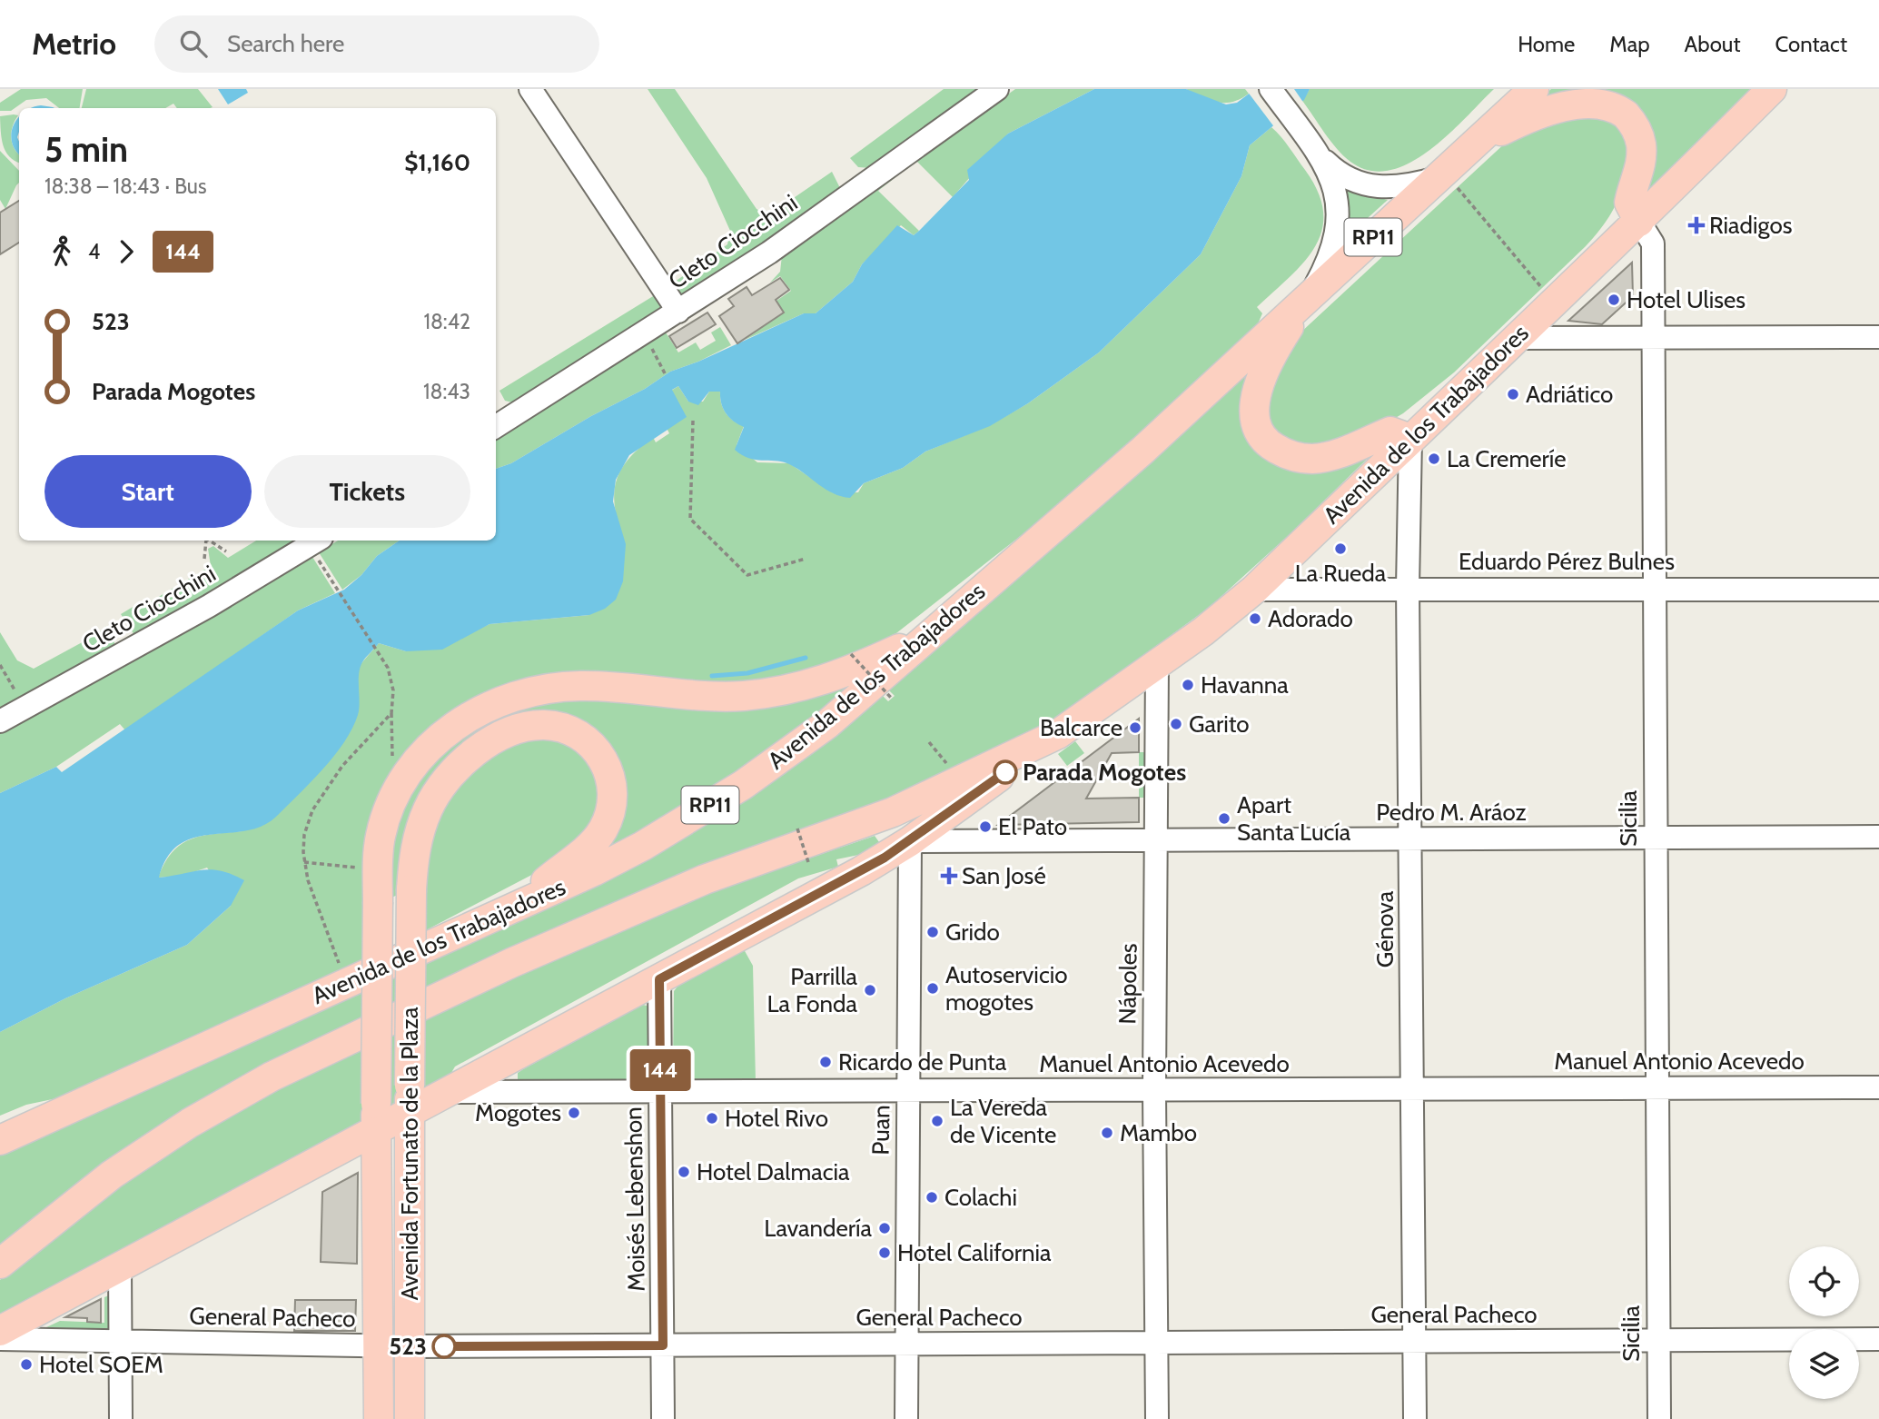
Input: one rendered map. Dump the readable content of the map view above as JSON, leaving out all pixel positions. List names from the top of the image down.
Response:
{
  "streets": {
    "main road": ["RP11", "Avenida de los Trabajadores", "Avenida Fortunato de la Plaza"],
    "street": [
      "Cleto Ciocchini",
      "Eduardo Pérez Bulnes",
      "Pedro M. Aráoz",
      "Sicilia",
      "Génova",
      "Nápoles",
      "Manuel Antonio Acevedo",
      "Puan",
      "Moisés Lebenshon",
      "General Pacheco"
    ]
  },
  "crossings": [
    ["Avenida de los Trabajadores", "Eduardo Pérez Bulnes"],
    ["Avenida de los Trabajadores", "Pedro M. Aráoz"],
    ["Avenida de los Trabajadores", "Sicilia"],
    ["Avenida de los Trabajadores", "Génova"],
    ["Avenida de los Trabajadores", "Nápoles"],
    ["Avenida de los Trabajadores", "Manuel Antonio Acevedo"],
    ["Avenida de los Trabajadores", "Puan"],
    ["Avenida de los Trabajadores", "Avenida Fortunato de la Plaza"],
    ["Avenida de los Trabajadores", "Moisés Lebenshon"],
    ["Eduardo Pérez Bulnes", "Sicilia"],
    ["Eduardo Pérez Bulnes", "Génova"],
    ["Pedro M. Aráoz", "Sicilia"],
    ["Pedro M. Aráoz", "Génova"],
    ["Pedro M. Aráoz", "Nápoles"],
    ["Pedro M. Aráoz", "Puan"],
    ["Sicilia", "Manuel Antonio Acevedo"],
    ["Sicilia", "General Pacheco"],
    ["Génova", "Manuel Antonio Acevedo"],
    ["Génova", "General Pacheco"],
    ["Nápoles", "Manuel Antonio Acevedo"],
    ["Nápoles", "General Pacheco"],
    ["Manuel Antonio Acevedo", "Puan"],
    ["Manuel Antonio Acevedo", "Moisés Lebenshon"],
    ["Puan", "General Pacheco"],
    ["Avenida Fortunato de la Plaza", "General Pacheco"],
    ["Moisés Lebenshon", "General Pacheco"]
  ],
  "places": {
    "health": ["Riadigos", "San José"],
    "other": [
      "Hotel Ulises",
      "Adriático",
      "La Cremeríe",
      "La Rueda",
      "Adorado",
      "Havanna",
      "Garito",
      "Balcarce",
      "Parada Mogotes",
      "Apart Santa Lucía",
      "El Pato",
      "Grido",
      "Autoservicio mogotes",
      "Parrilla La Fonda",
      "Ricardo de Punta",
      "Mogotes",
      "Hotel Rivo",
      "La Vereda de Vicente",
      "Mambo",
      "Hotel Dalmacia",
      "Colachi",
      "Lavandería",
      "Hotel California",
      "523",
      "Hotel SOEM"
    ]
  },
  "lines": ["bus line 144"],
  "page": {
    "header": "Metrio",
    "search": "Search here",
    "nav": [
      "Home",
      "Map",
      "About",
      "Contact"
    ],
    "on_map": "144",
    "heading": ["5 min", "18:38 – 18:43 · Bus", "$1,160"],
    "legs": ["4", "144"],
    "list": [
      {
        "name": "523",
        "value": "18:42"
      },
      {
        "name": "Parada Mogotes",
        "value": "18:43"
      }
    ],
    "buttons": ["Start", "Tickets"]
  }
}
